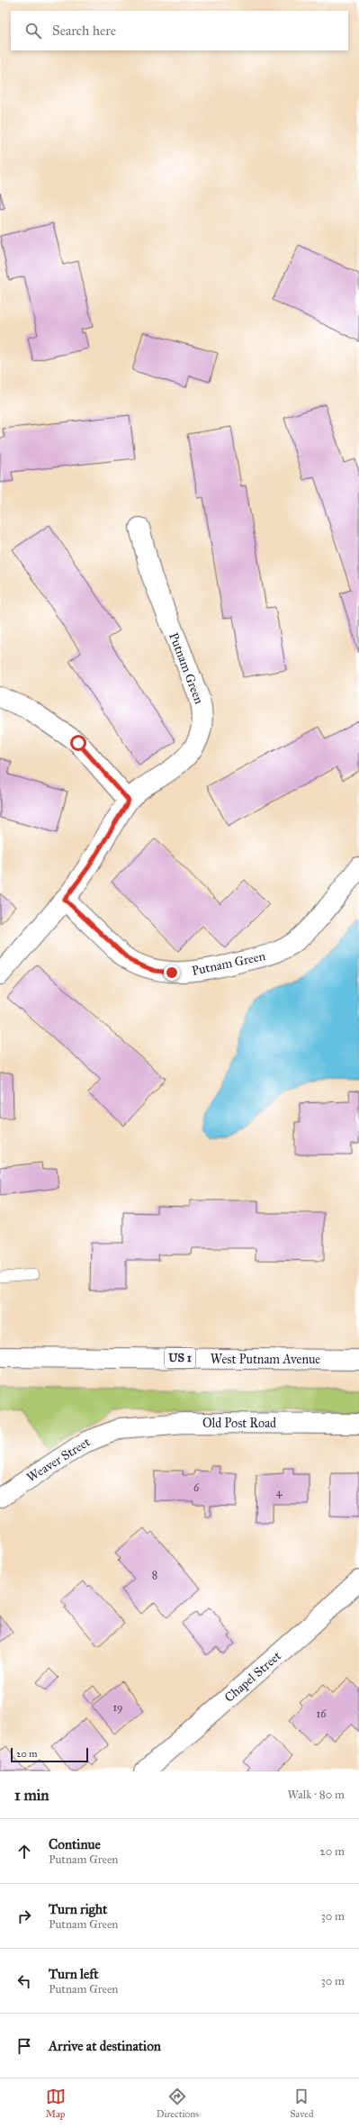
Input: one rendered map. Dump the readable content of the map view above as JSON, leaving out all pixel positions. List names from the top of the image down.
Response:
{
  "streets": {
    "street": [
      "Putnam Green",
      "US 1",
      "West Putnam Avenue",
      "Old Post Road",
      "Weaver Street",
      "Chapel Street"
    ]
  },
  "crossings": [
    ["Old Post Road", "Weaver Street"]
  ],
  "house_numbers": [
    "6",
    "4",
    "8",
    "19",
    "16"
  ],
  "scale_bar": "20 m",
  "page": {
    "search": "Search here",
    "scale": "20 m",
    "heading": ["1 min", "Walk · 80 m"],
    "list": [
      ["Continue", "Putnam Green", "20 m"],
      ["Turn right", "Putnam Green", "30 m"],
      ["Turn left", "Putnam Green", "30 m"],
      "Arrive at destination"
    ],
    "nav": ["Map", "Directions", "Saved"]
  }
}
